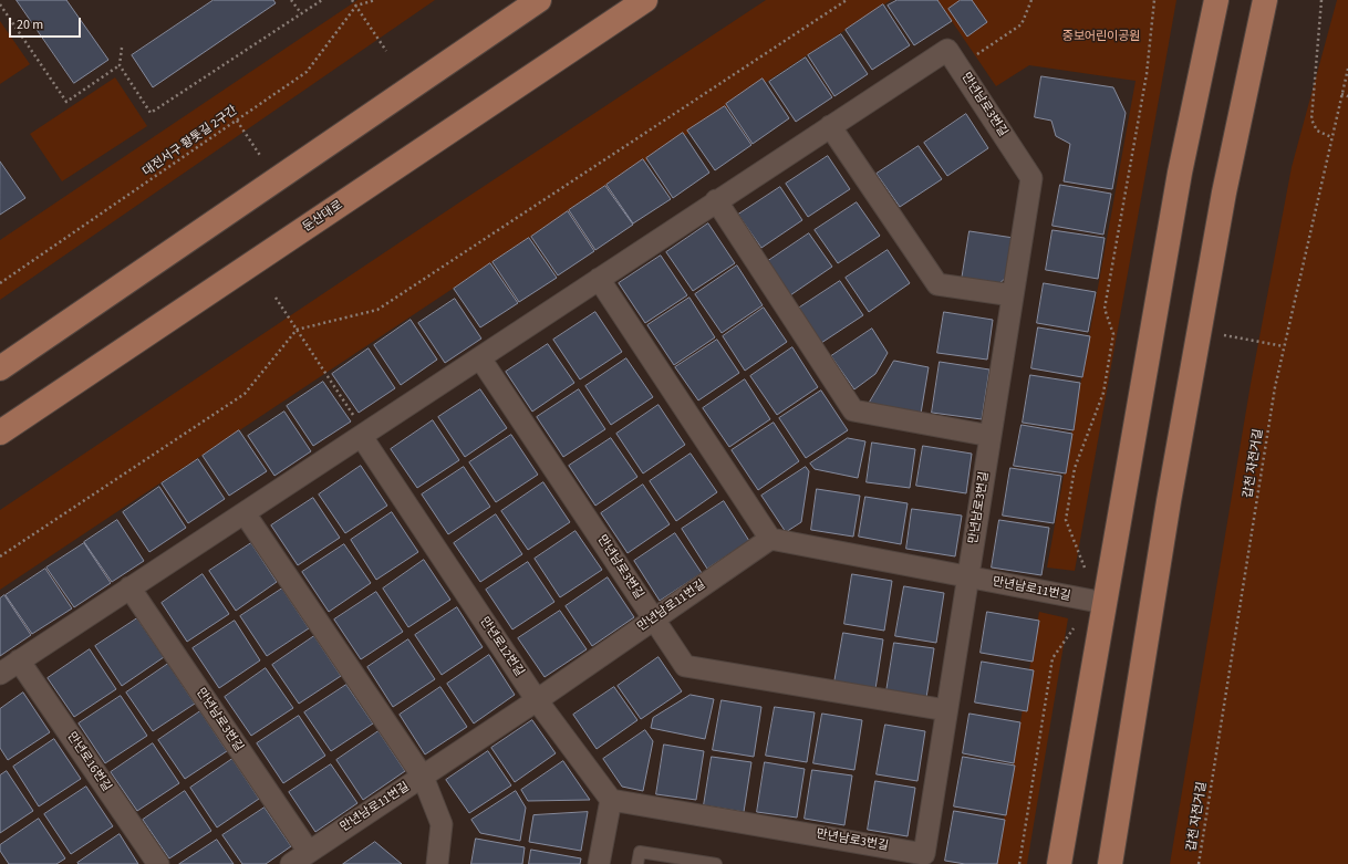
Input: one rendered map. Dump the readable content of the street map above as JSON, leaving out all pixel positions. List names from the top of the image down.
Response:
{
  "streets": {
    "main road": ["둔산대로"],
    "street": [
      "만년남로3번길",
      "만년남로11번길",
      "만년로12번길",
      "만년로16번길"
    ],
    "path": ["대전서구 황톳길 2구간", "갑천 자전거길"]
  },
  "crossings": [
    ["만년남로3번길", "만년남로11번길"],
    ["만년남로3번길", "만년로12번길"],
    ["만년남로3번길", "만년로16번길"],
    ["만년남로11번길", "만년로12번길"]
  ],
  "parks": ["중보어린이공원"],
  "scale_bar": "20 m"
}
